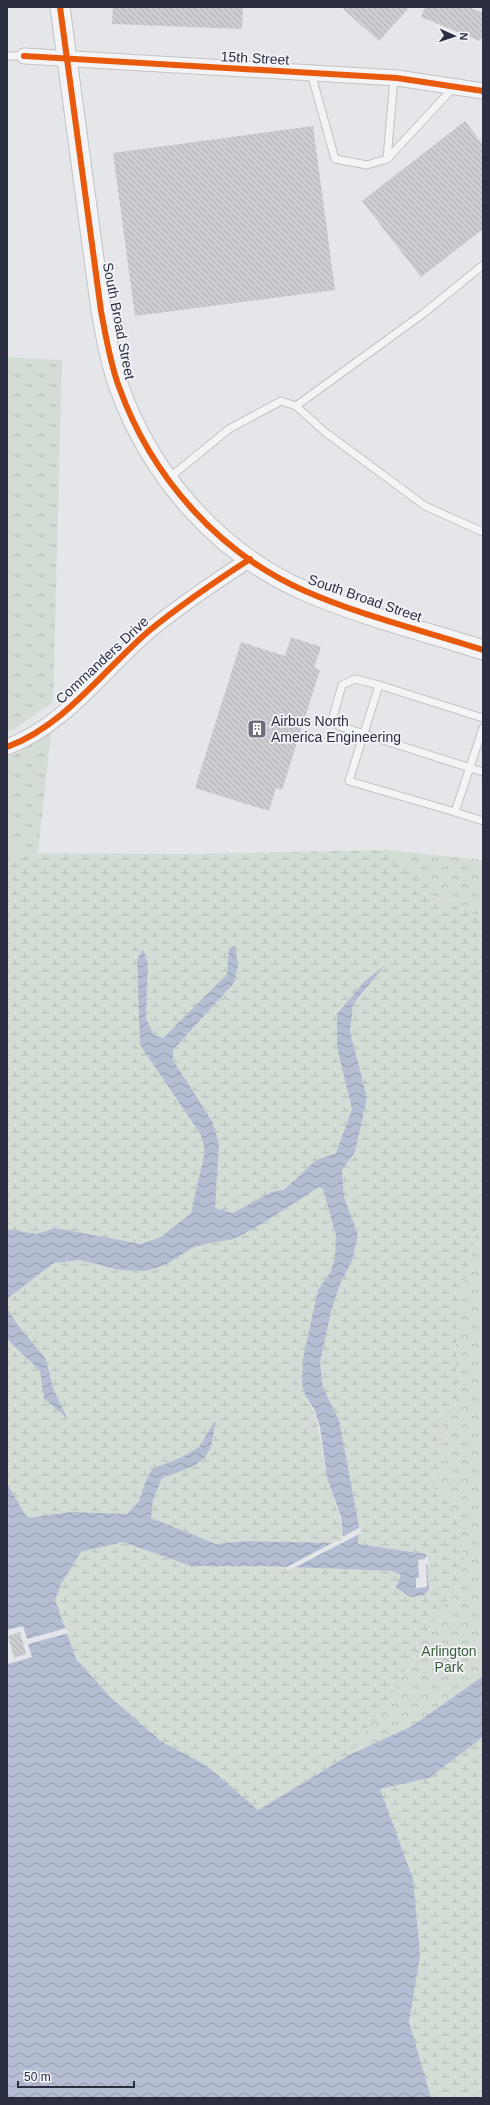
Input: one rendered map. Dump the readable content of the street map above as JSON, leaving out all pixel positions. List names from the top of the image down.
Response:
{
  "streets": {
    "street": ["15th Street", "South Broad Street", "Commanders Drive"]
  },
  "crossings": [
    ["15th Street", "South Broad Street"],
    ["South Broad Street", "Commanders Drive"]
  ],
  "parks": ["Arlington Park"],
  "places": {
    "building": ["Airbus North America Engineering"]
  },
  "scale_bar": "50 m",
  "north": "right"
}
